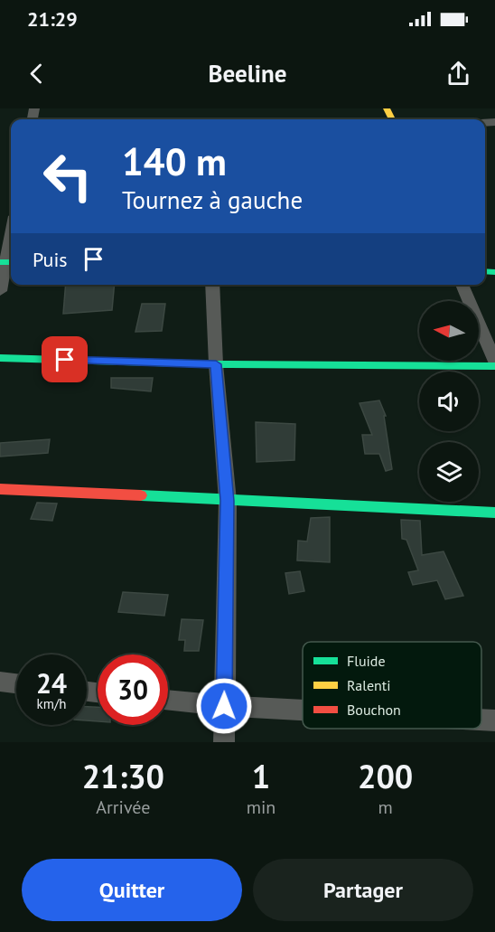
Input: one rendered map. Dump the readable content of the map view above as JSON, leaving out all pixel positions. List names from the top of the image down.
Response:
{
  "legend": ["Fluide", "Ralenti", "Bouchon"],
  "north": "left",
  "page": {
    "status": "21:29",
    "header": "Beeline",
    "turn": ["140 m", "Tournez à gauche"],
    "then": "Puis",
    "speed": "24 km/h",
    "limit": "30",
    "eta": [
      "21:30",
      "Arrivée",
      "1",
      "min",
      "200",
      "m"
    ],
    "buttons": ["Quitter", "Partager"]
  }
}
